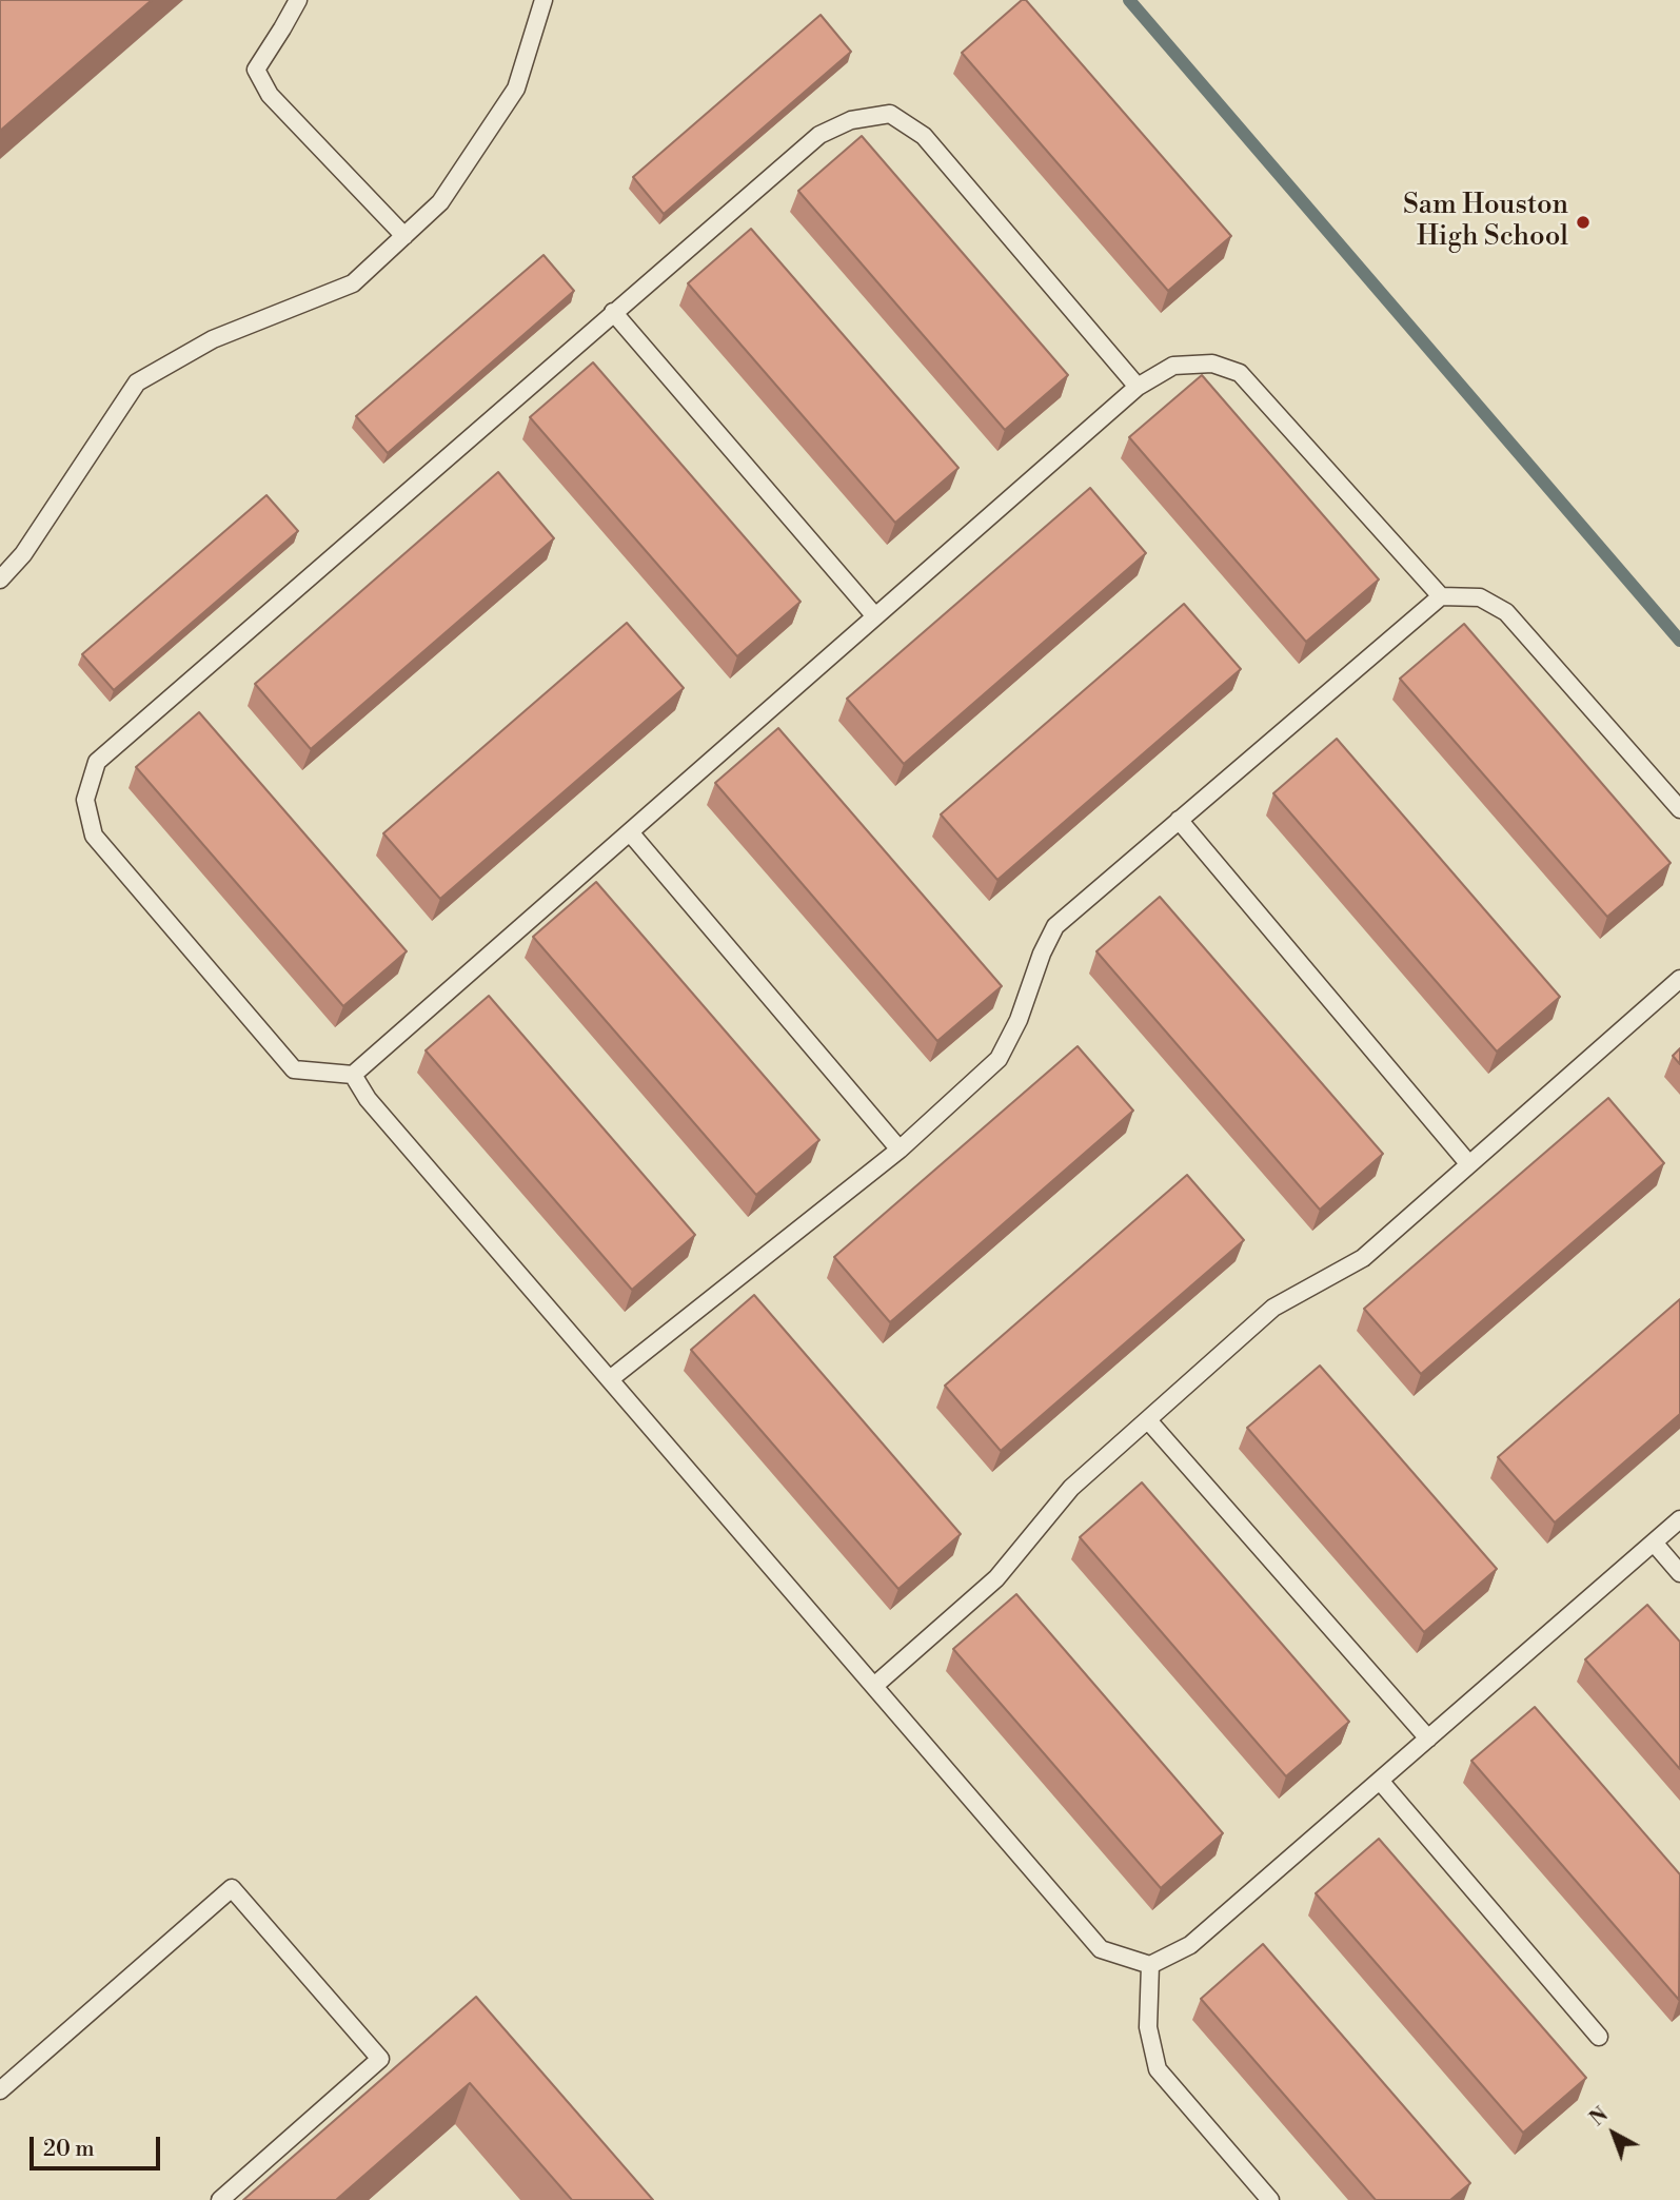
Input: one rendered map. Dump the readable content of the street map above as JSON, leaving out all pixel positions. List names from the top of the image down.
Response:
{
  "places": ["Sam Houston High School"],
  "scale_bar": "20 m",
  "north": "top left"
}
